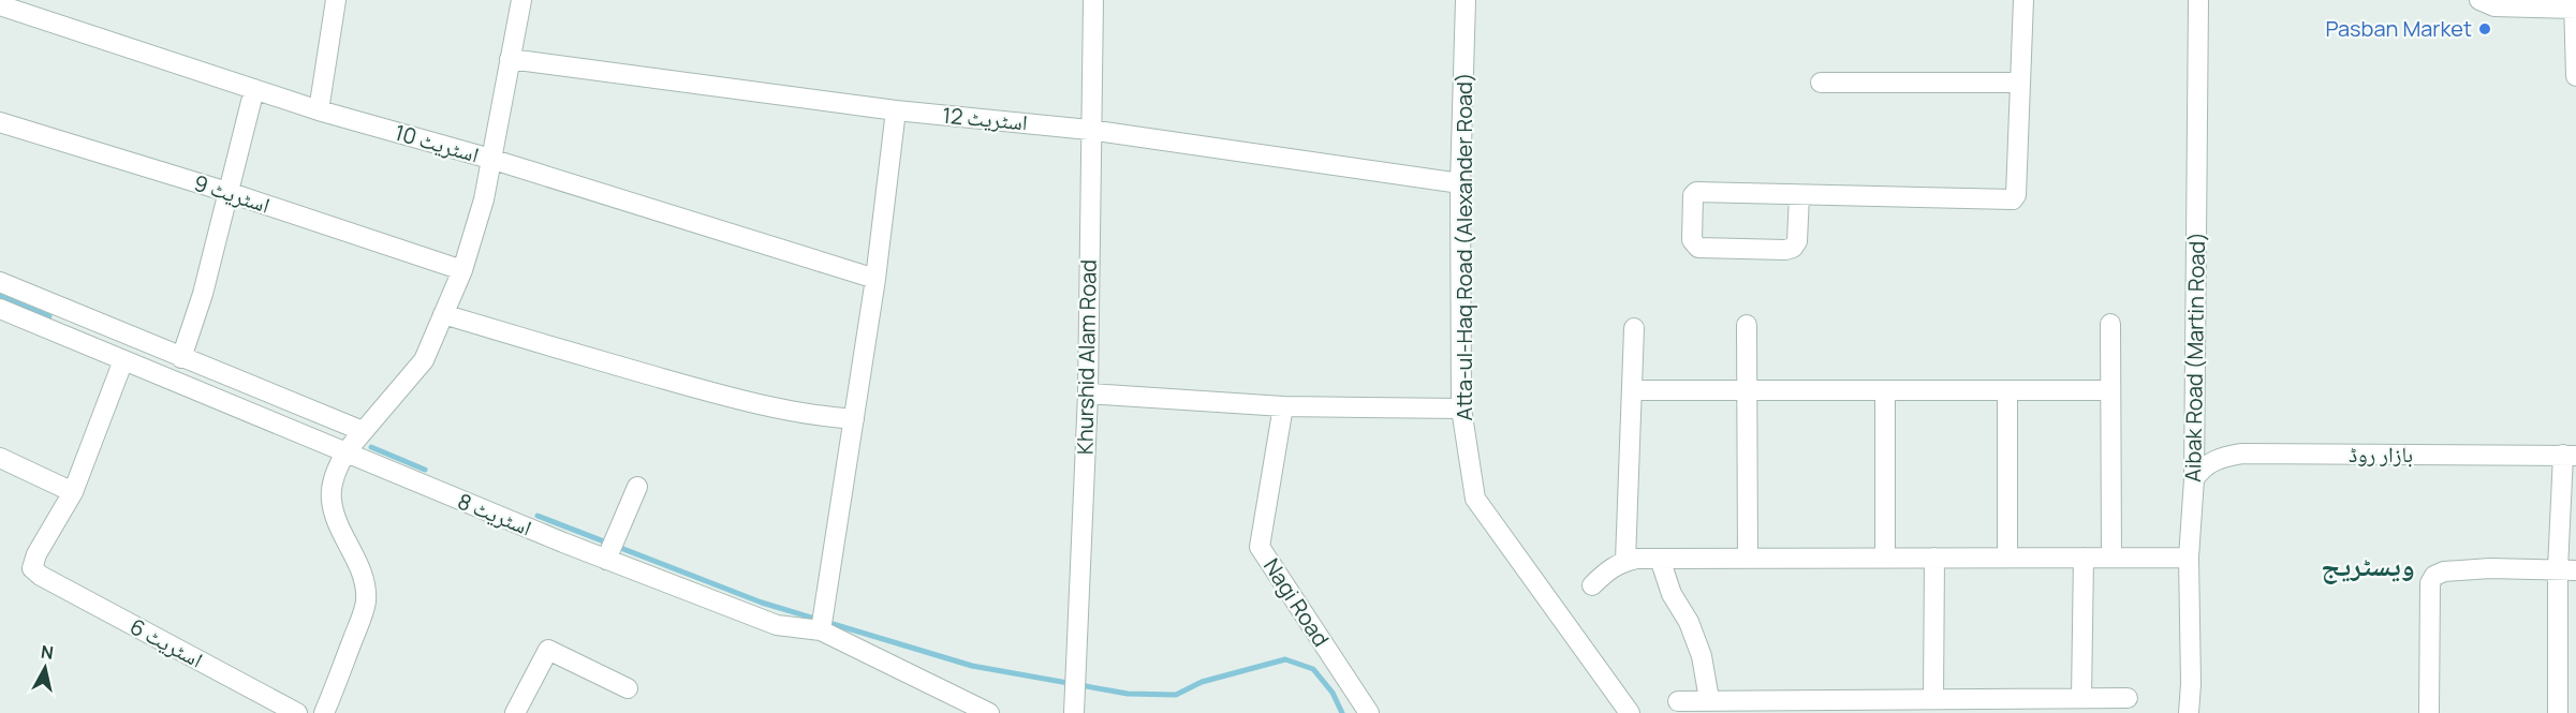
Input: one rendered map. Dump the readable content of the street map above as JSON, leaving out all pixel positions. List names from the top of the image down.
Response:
{
  "streets": {
    "street": [
      "اسٹریٹ 12",
      "اسٹریٹ 10",
      "اسٹریٹ 9",
      "Atta-ul-Haq Road (Alexander Road)",
      "Khurshid Alam Road",
      "Aibak Road (Martin Road)",
      "بازار روڈ",
      "اسٹریٹ 8",
      "Nagi Road",
      "اسٹریٹ 6"
    ]
  },
  "crossings": [
    ["اسٹریٹ 12", "Atta-ul-Haq Road (Alexander Road)"],
    ["اسٹریٹ 12", "Khurshid Alam Road"],
    ["Aibak Road (Martin Road)", "بازار روڈ"]
  ],
  "districts": ["ویسٹریج"],
  "places": ["Pasban Market"],
  "north": "top"
}
